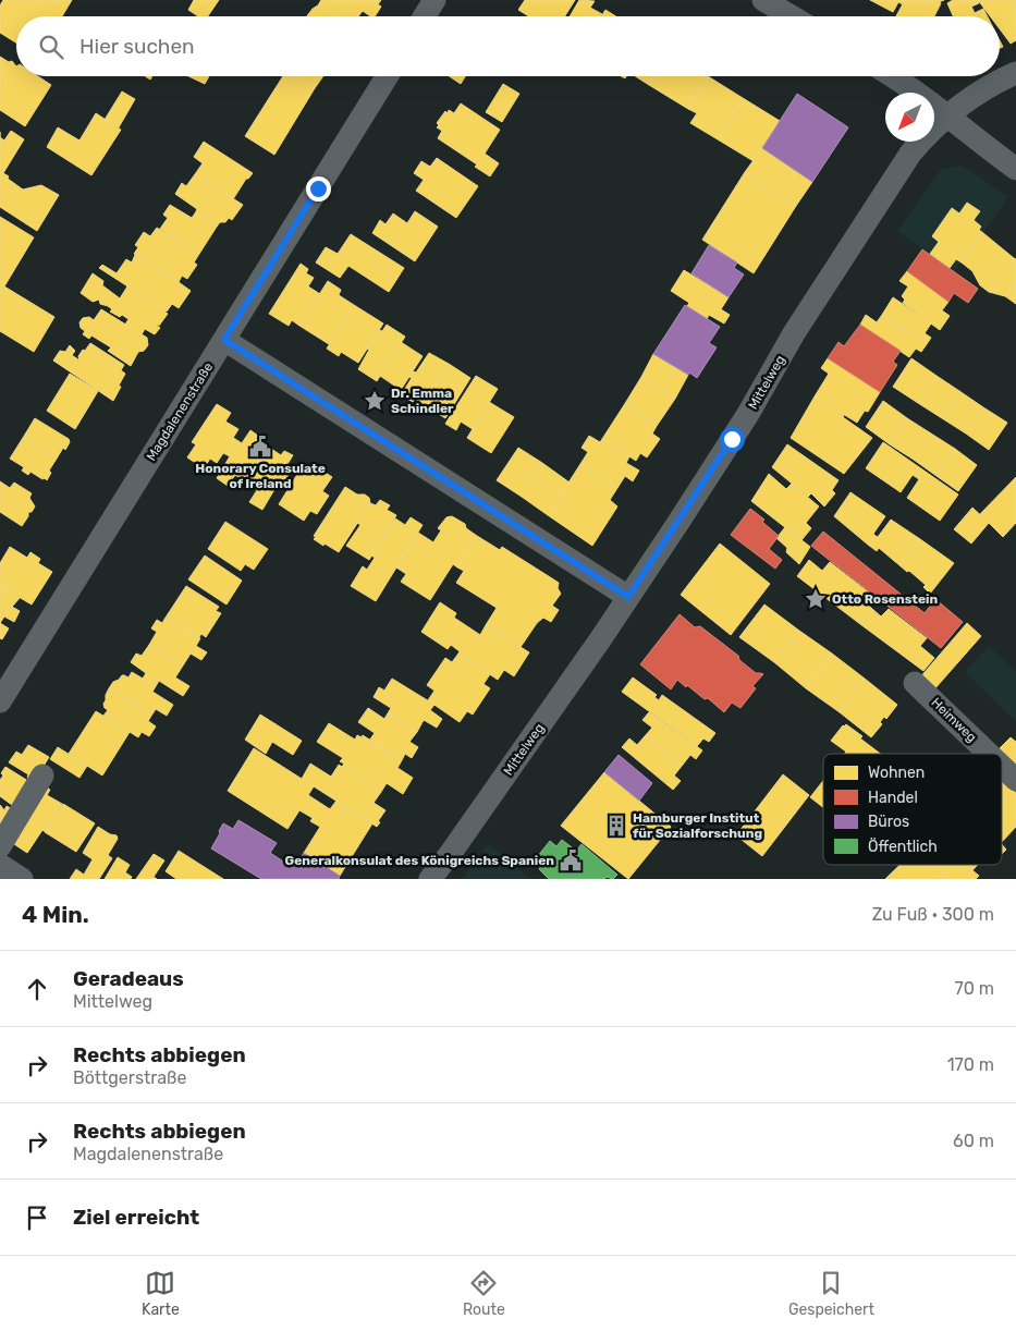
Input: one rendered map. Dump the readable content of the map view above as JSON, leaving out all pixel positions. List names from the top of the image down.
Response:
{
  "streets": {
    "street": ["Mittelweg", "Magdalenenstraße", "Heimweg"]
  },
  "places": {
    "place": ["Dr. Emma Schindler", "Otto Rosenstein"],
    "public building": ["Honorary Consulate of Ireland", "Generalkonsulat des Königreichs Spanien"],
    "building": ["Hamburger Institut für Sozialforschung"]
  },
  "legend": [
    "Wohnen",
    "Handel",
    "Büros",
    "Öffentlich"
  ],
  "north": "bottom left",
  "page": {
    "search": "Hier suchen",
    "heading": ["4 Min.", "Zu Fuß · 300 m"],
    "list": [
      ["Geradeaus", "Mittelweg", "70 m"],
      ["Rechts abbiegen", "Böttgerstraße", "170 m"],
      ["Rechts abbiegen", "Magdalenenstraße", "60 m"],
      "Ziel erreicht"
    ],
    "nav": ["Karte", "Route", "Gespeichert"]
  }
}
